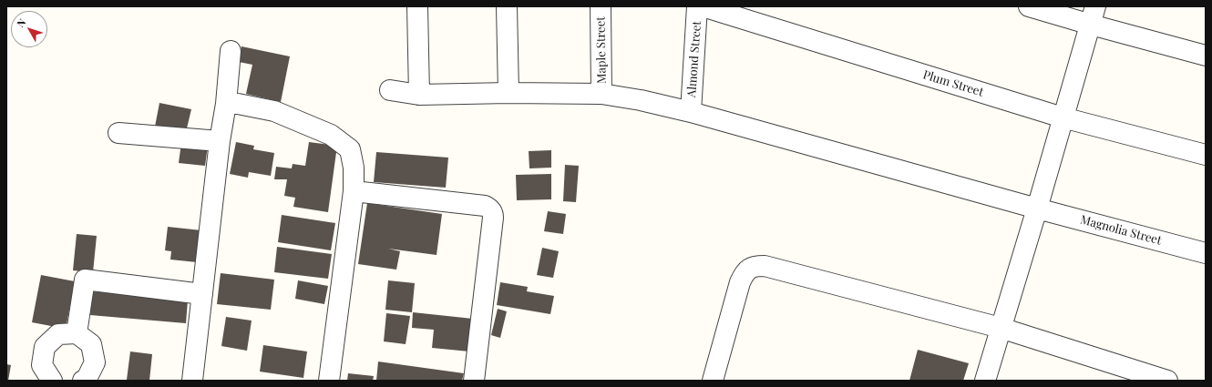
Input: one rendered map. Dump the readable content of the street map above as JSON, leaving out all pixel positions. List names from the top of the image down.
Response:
{
  "streets": {
    "street": [
      "Maple Street",
      "Almond Street",
      "Plum Street",
      "Magnolia Street"
    ]
  },
  "crossings": [
    ["Maple Street", "Magnolia Street"],
    ["Almond Street", "Magnolia Street"]
  ],
  "north": "top left"
}
